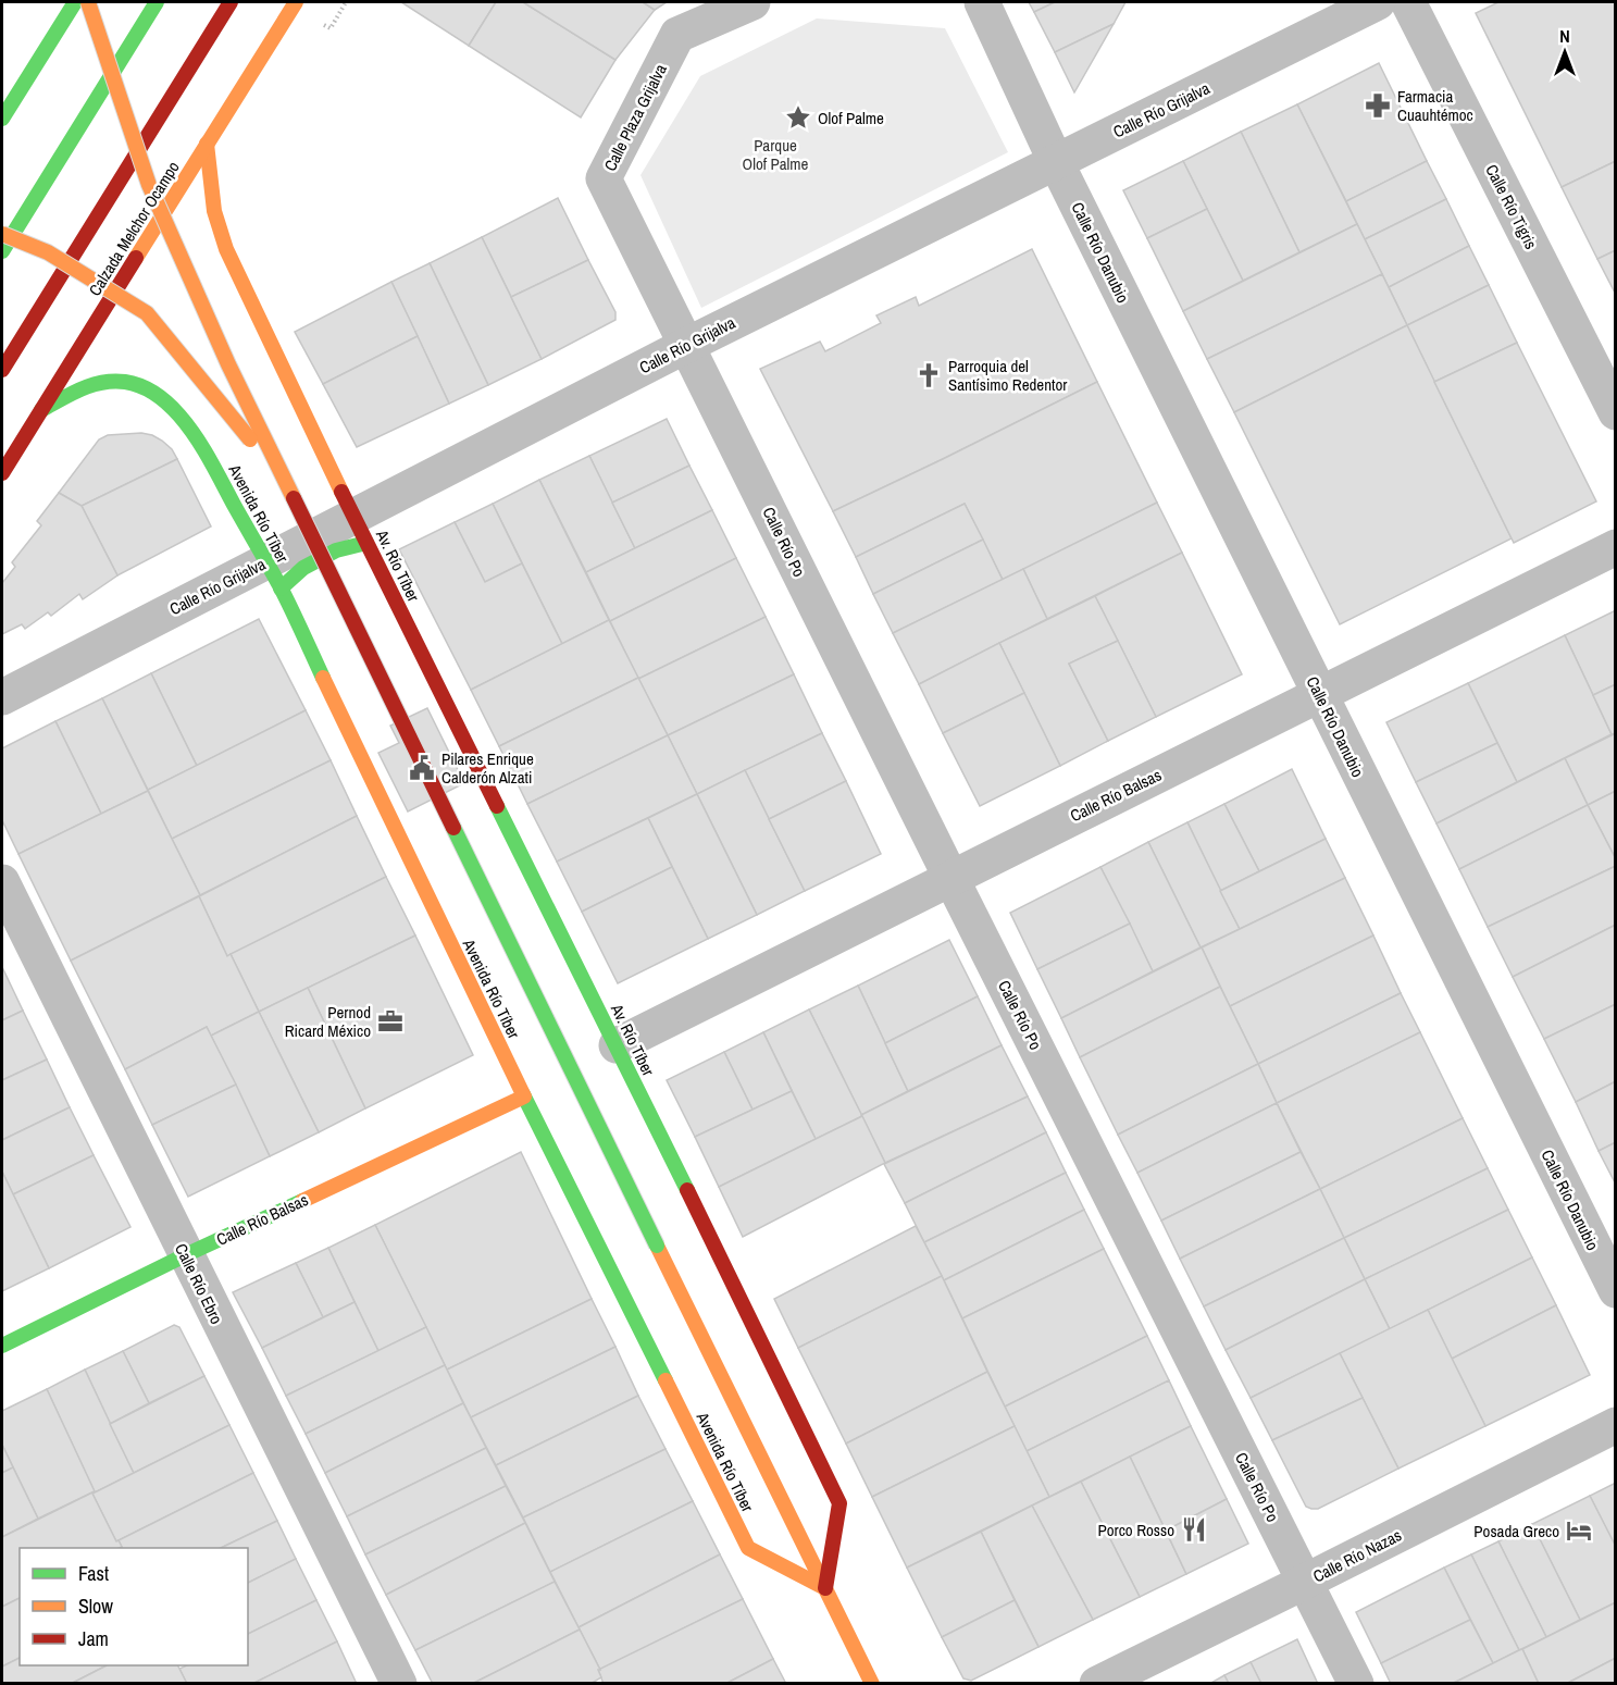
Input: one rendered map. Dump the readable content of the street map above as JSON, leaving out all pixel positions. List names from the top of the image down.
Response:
{
  "streets": {
    "main road": [
      "Calzada Melchor Ocampo",
      "Avenida Río Tíber",
      "Av. Río Tíber",
      "Calle Río Balsas"
    ],
    "street": [
      "Calle Río Grijalva",
      "Calle Plaza Grijalva",
      "Calle Río Tigris",
      "Calle Río Danubio",
      "Calle Río Po",
      "Calle Río Ebro",
      "Calle Río Nazas"
    ]
  },
  "crossings": [
    ["Calle Río Grijalva", "Calle Plaza Grijalva"],
    ["Calle Río Grijalva", "Calle Río Danubio"],
    ["Calle Río Grijalva", "Avenida Río Tíber"],
    ["Calle Río Grijalva", "Calle Río Po"],
    ["Calle Río Grijalva", "Av. Río Tíber"],
    ["Calle Plaza Grijalva", "Calle Río Po"],
    ["Calzada Melchor Ocampo", "Avenida Río Tíber"],
    ["Calle Río Danubio", "Calle Río Balsas"],
    ["Avenida Río Tíber", "Av. Río Tíber"],
    ["Avenida Río Tíber", "Calle Río Balsas"],
    ["Calle Río Po", "Calle Río Balsas"],
    ["Calle Río Po", "Calle Río Nazas"],
    ["Av. Río Tíber", "Calle Río Balsas"],
    ["Calle Río Balsas", "Calle Río Ebro"]
  ],
  "parks": ["Parque Olof Palme"],
  "places": {
    "pharmacy": ["Farmacia Cuauhtémoc"],
    "place": ["Olof Palme"],
    "church": ["Parroquia del Santísimo Redentor"],
    "public building": ["Pilares Enrique Calderón Alzati"],
    "office": ["Pernod Ricard México"],
    "restaurant": ["Porco Rosso"],
    "hotel": ["Posada Greco"]
  },
  "legend": ["Fast", "Slow", "Jam"],
  "north": "top"
}
